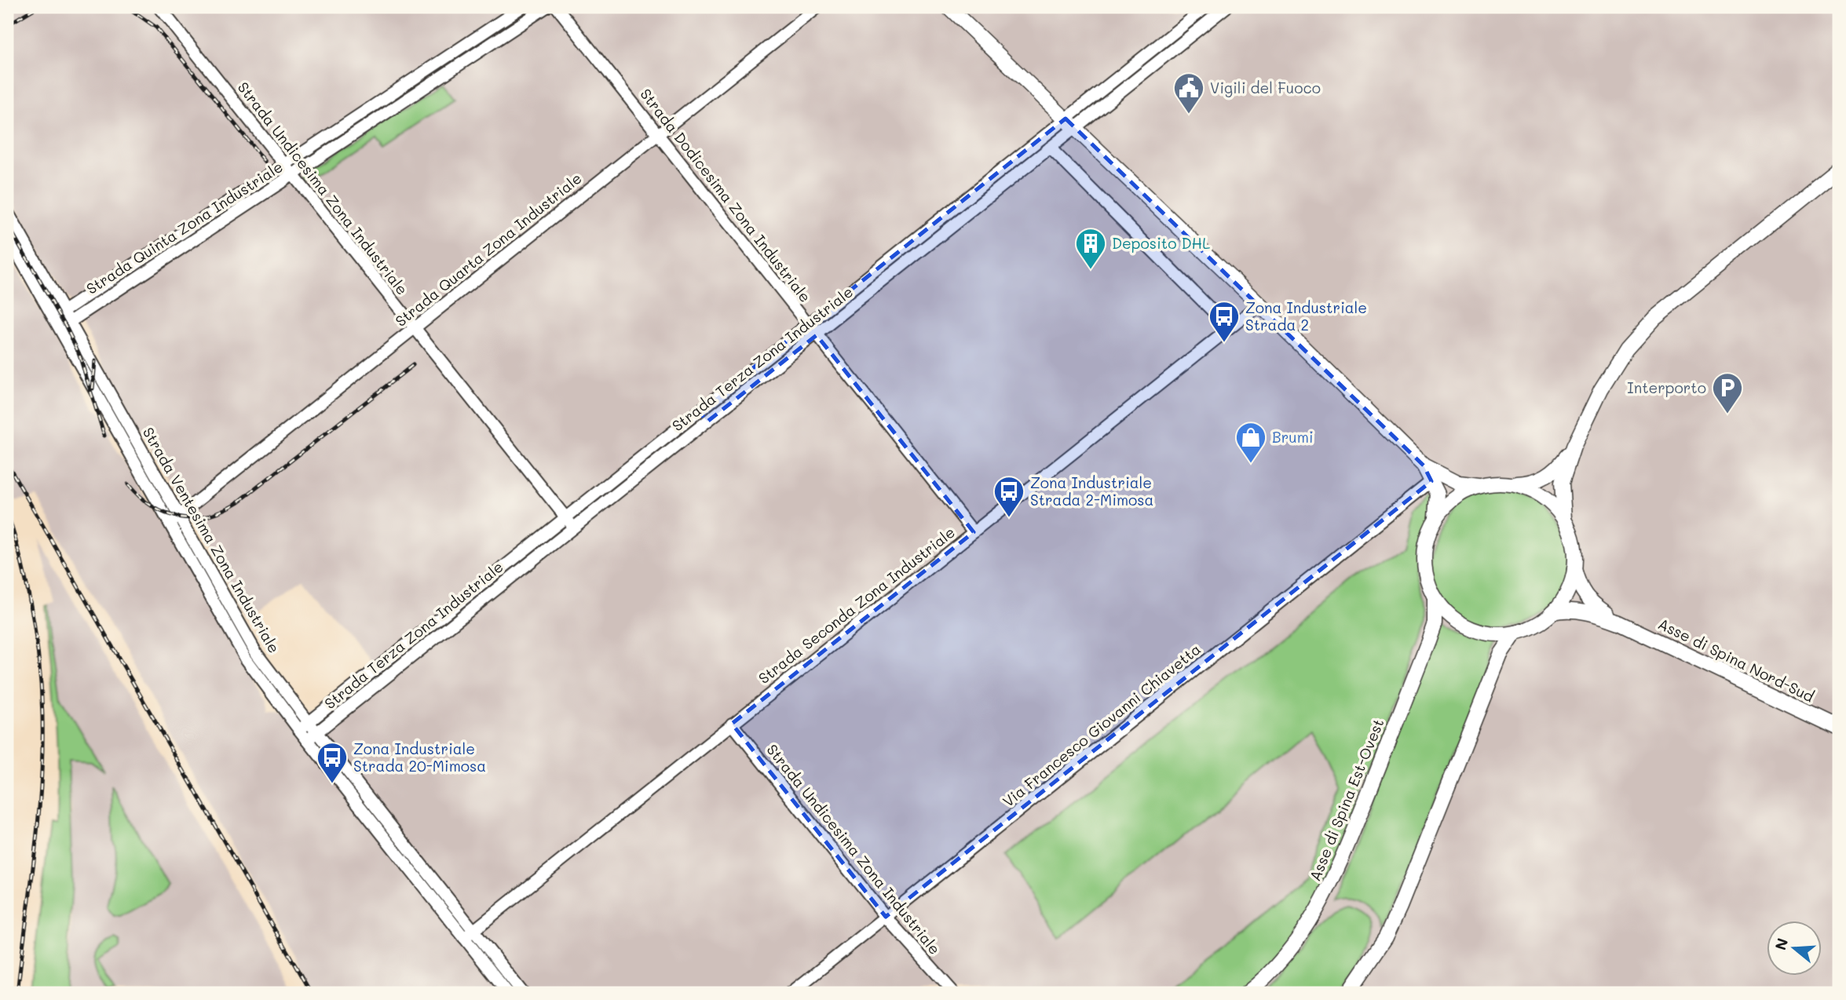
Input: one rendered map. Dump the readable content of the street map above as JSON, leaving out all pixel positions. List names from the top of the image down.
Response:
{
  "streets": {
    "main road": ["Asse di Spina Nord-Sud", "Asse di Spina Est-Ovest"],
    "street": [
      "Strada Undicesima Zona Industriale",
      "Strada Dodicesima Zona Industriale",
      "Strada Quinta Zona Industriale",
      "Strada Quarta Zona Industriale",
      "Strada Terza Zona Industriale",
      "Strada Ventesima Zona Industriale",
      "Strada Seconda Zona Industriale",
      "Via Francesco Giovanni Chiavetta"
    ]
  },
  "crossings": [
    ["Strada Undicesima Zona Industriale", "Strada Quinta Zona Industriale"],
    ["Strada Undicesima Zona Industriale", "Strada Quarta Zona Industriale"],
    ["Strada Undicesima Zona Industriale", "Strada Terza Zona Industriale"],
    ["Strada Undicesima Zona Industriale", "Strada Seconda Zona Industriale"],
    ["Strada Undicesima Zona Industriale", "Via Francesco Giovanni Chiavetta"],
    ["Strada Dodicesima Zona Industriale", "Strada Quarta Zona Industriale"],
    ["Strada Dodicesima Zona Industriale", "Strada Terza Zona Industriale"],
    ["Strada Dodicesima Zona Industriale", "Strada Seconda Zona Industriale"],
    ["Strada Quinta Zona Industriale", "Strada Ventesima Zona Industriale"],
    ["Strada Quarta Zona Industriale", "Strada Ventesima Zona Industriale"],
    ["Strada Terza Zona Industriale", "Strada Ventesima Zona Industriale"],
    ["Strada Ventesima Zona Industriale", "Strada Seconda Zona Industriale"]
  ],
  "places": {
    "public building": ["Vigili del Fuoco"],
    "building": ["Deposito DHL"],
    "bus stop": ["Zona Industriale Strada 2", "Zona Industriale Strada 2-Mimosa", "Zona Industriale Strada 20-Mimosa"],
    "parking": ["Interporto"],
    "shop": ["Brumi"]
  },
  "north": "left"
}
